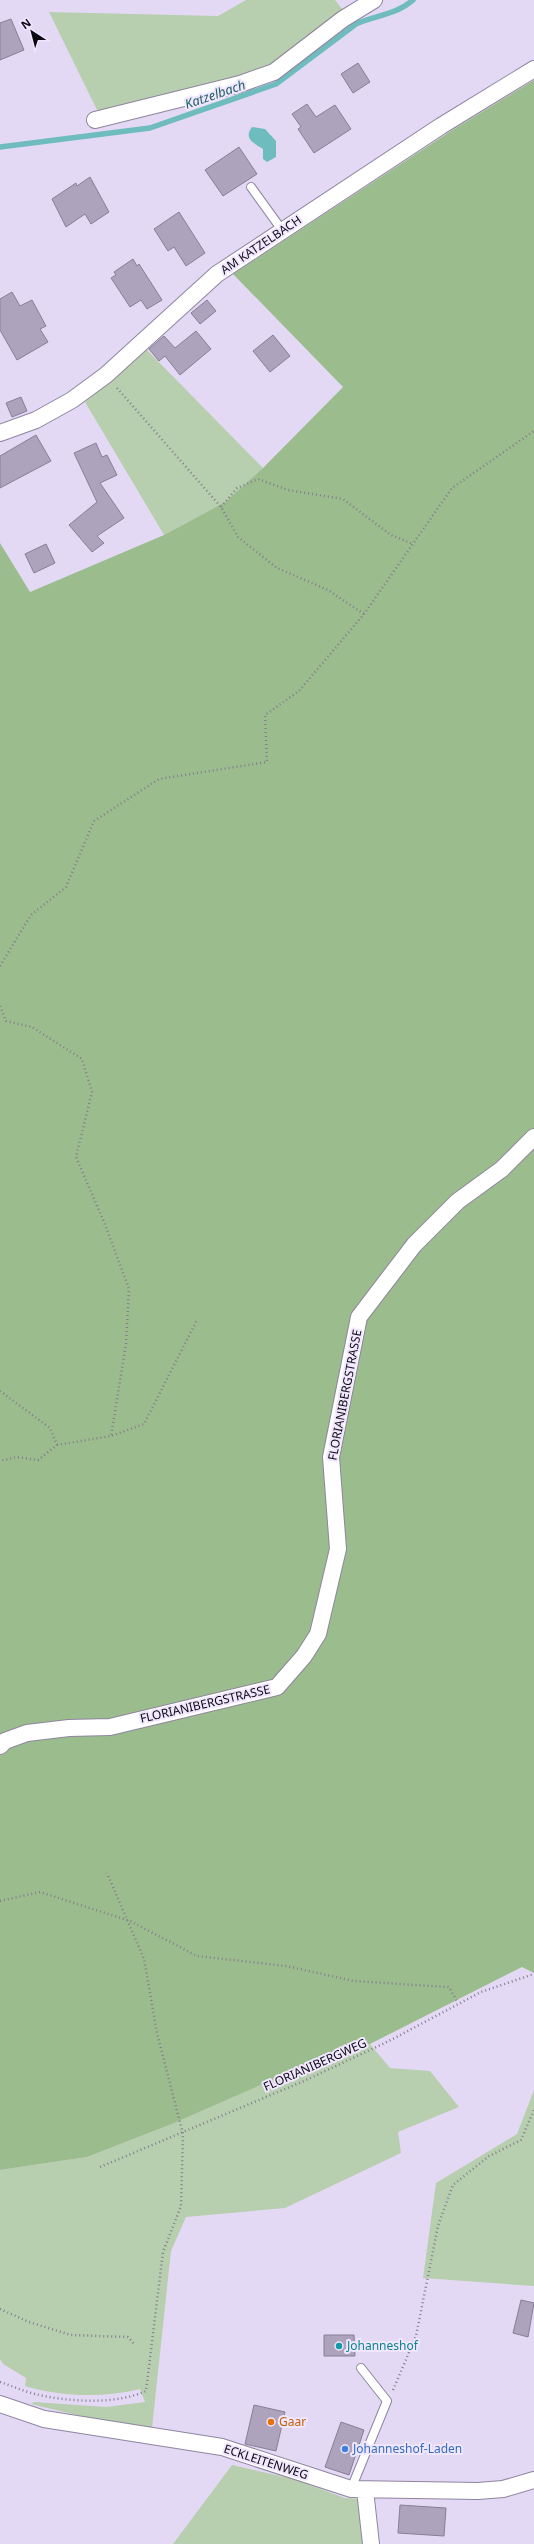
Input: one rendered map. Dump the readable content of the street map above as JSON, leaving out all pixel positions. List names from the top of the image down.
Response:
{
  "streets": {
    "street": ["AM KATZELBACH", "FLORIANIBERGSTRASSE", "ECKLEITENWEG"],
    "path": ["FLORIANIBERGWEG"]
  },
  "water": ["Katzelbach"],
  "places": ["Johanneshof", "Gaar", "Johanneshof-Laden"],
  "north": "top left"
}
